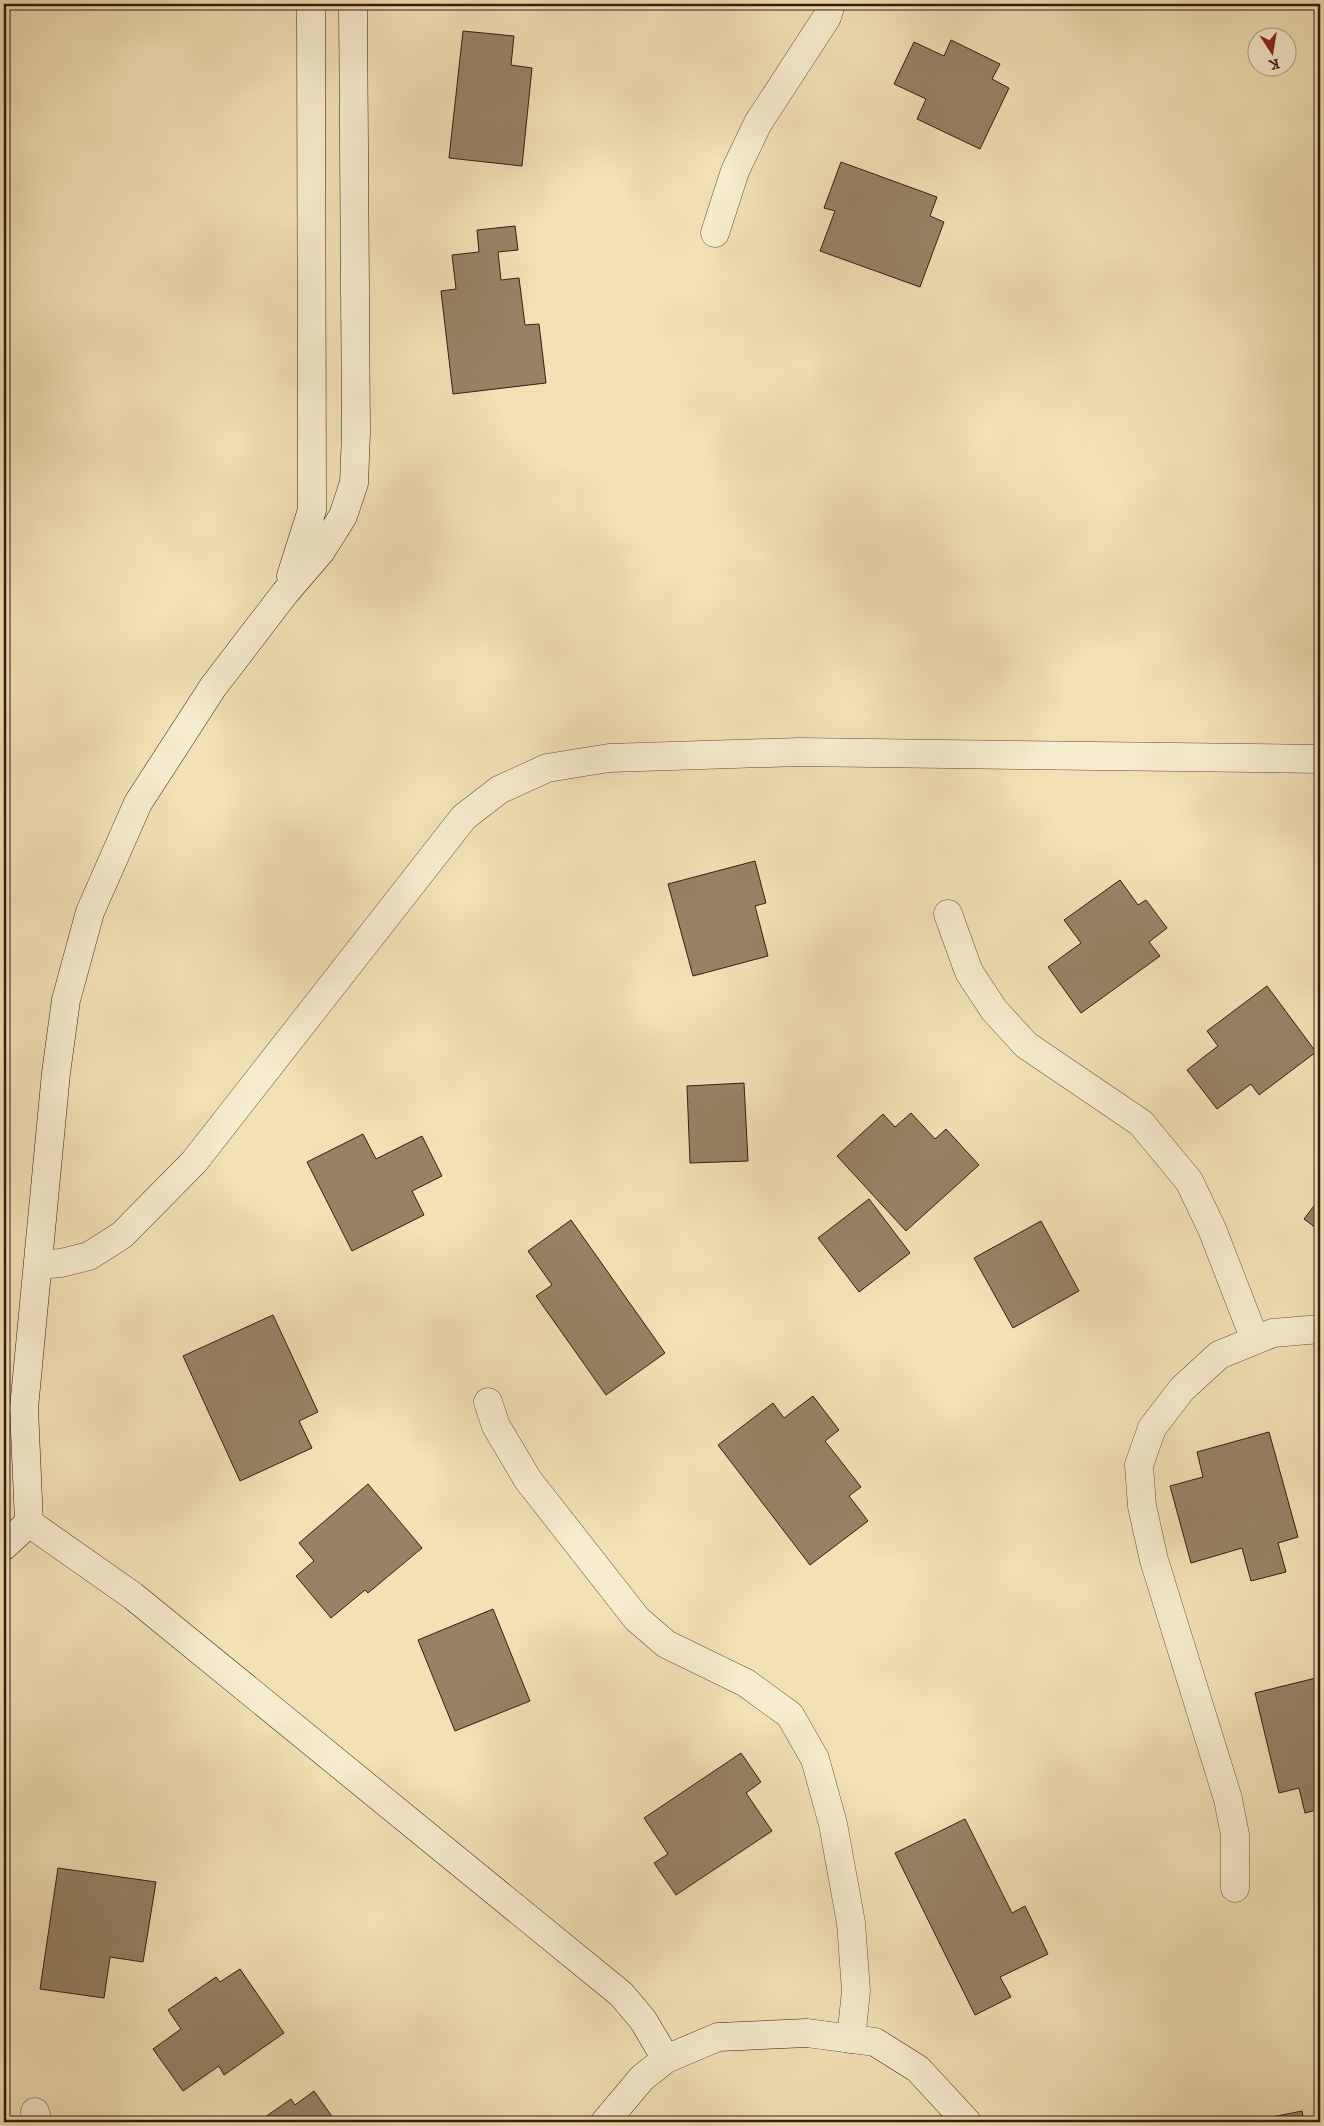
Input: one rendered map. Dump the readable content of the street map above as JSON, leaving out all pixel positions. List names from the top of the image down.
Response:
{
  "north": "bottom"
}
